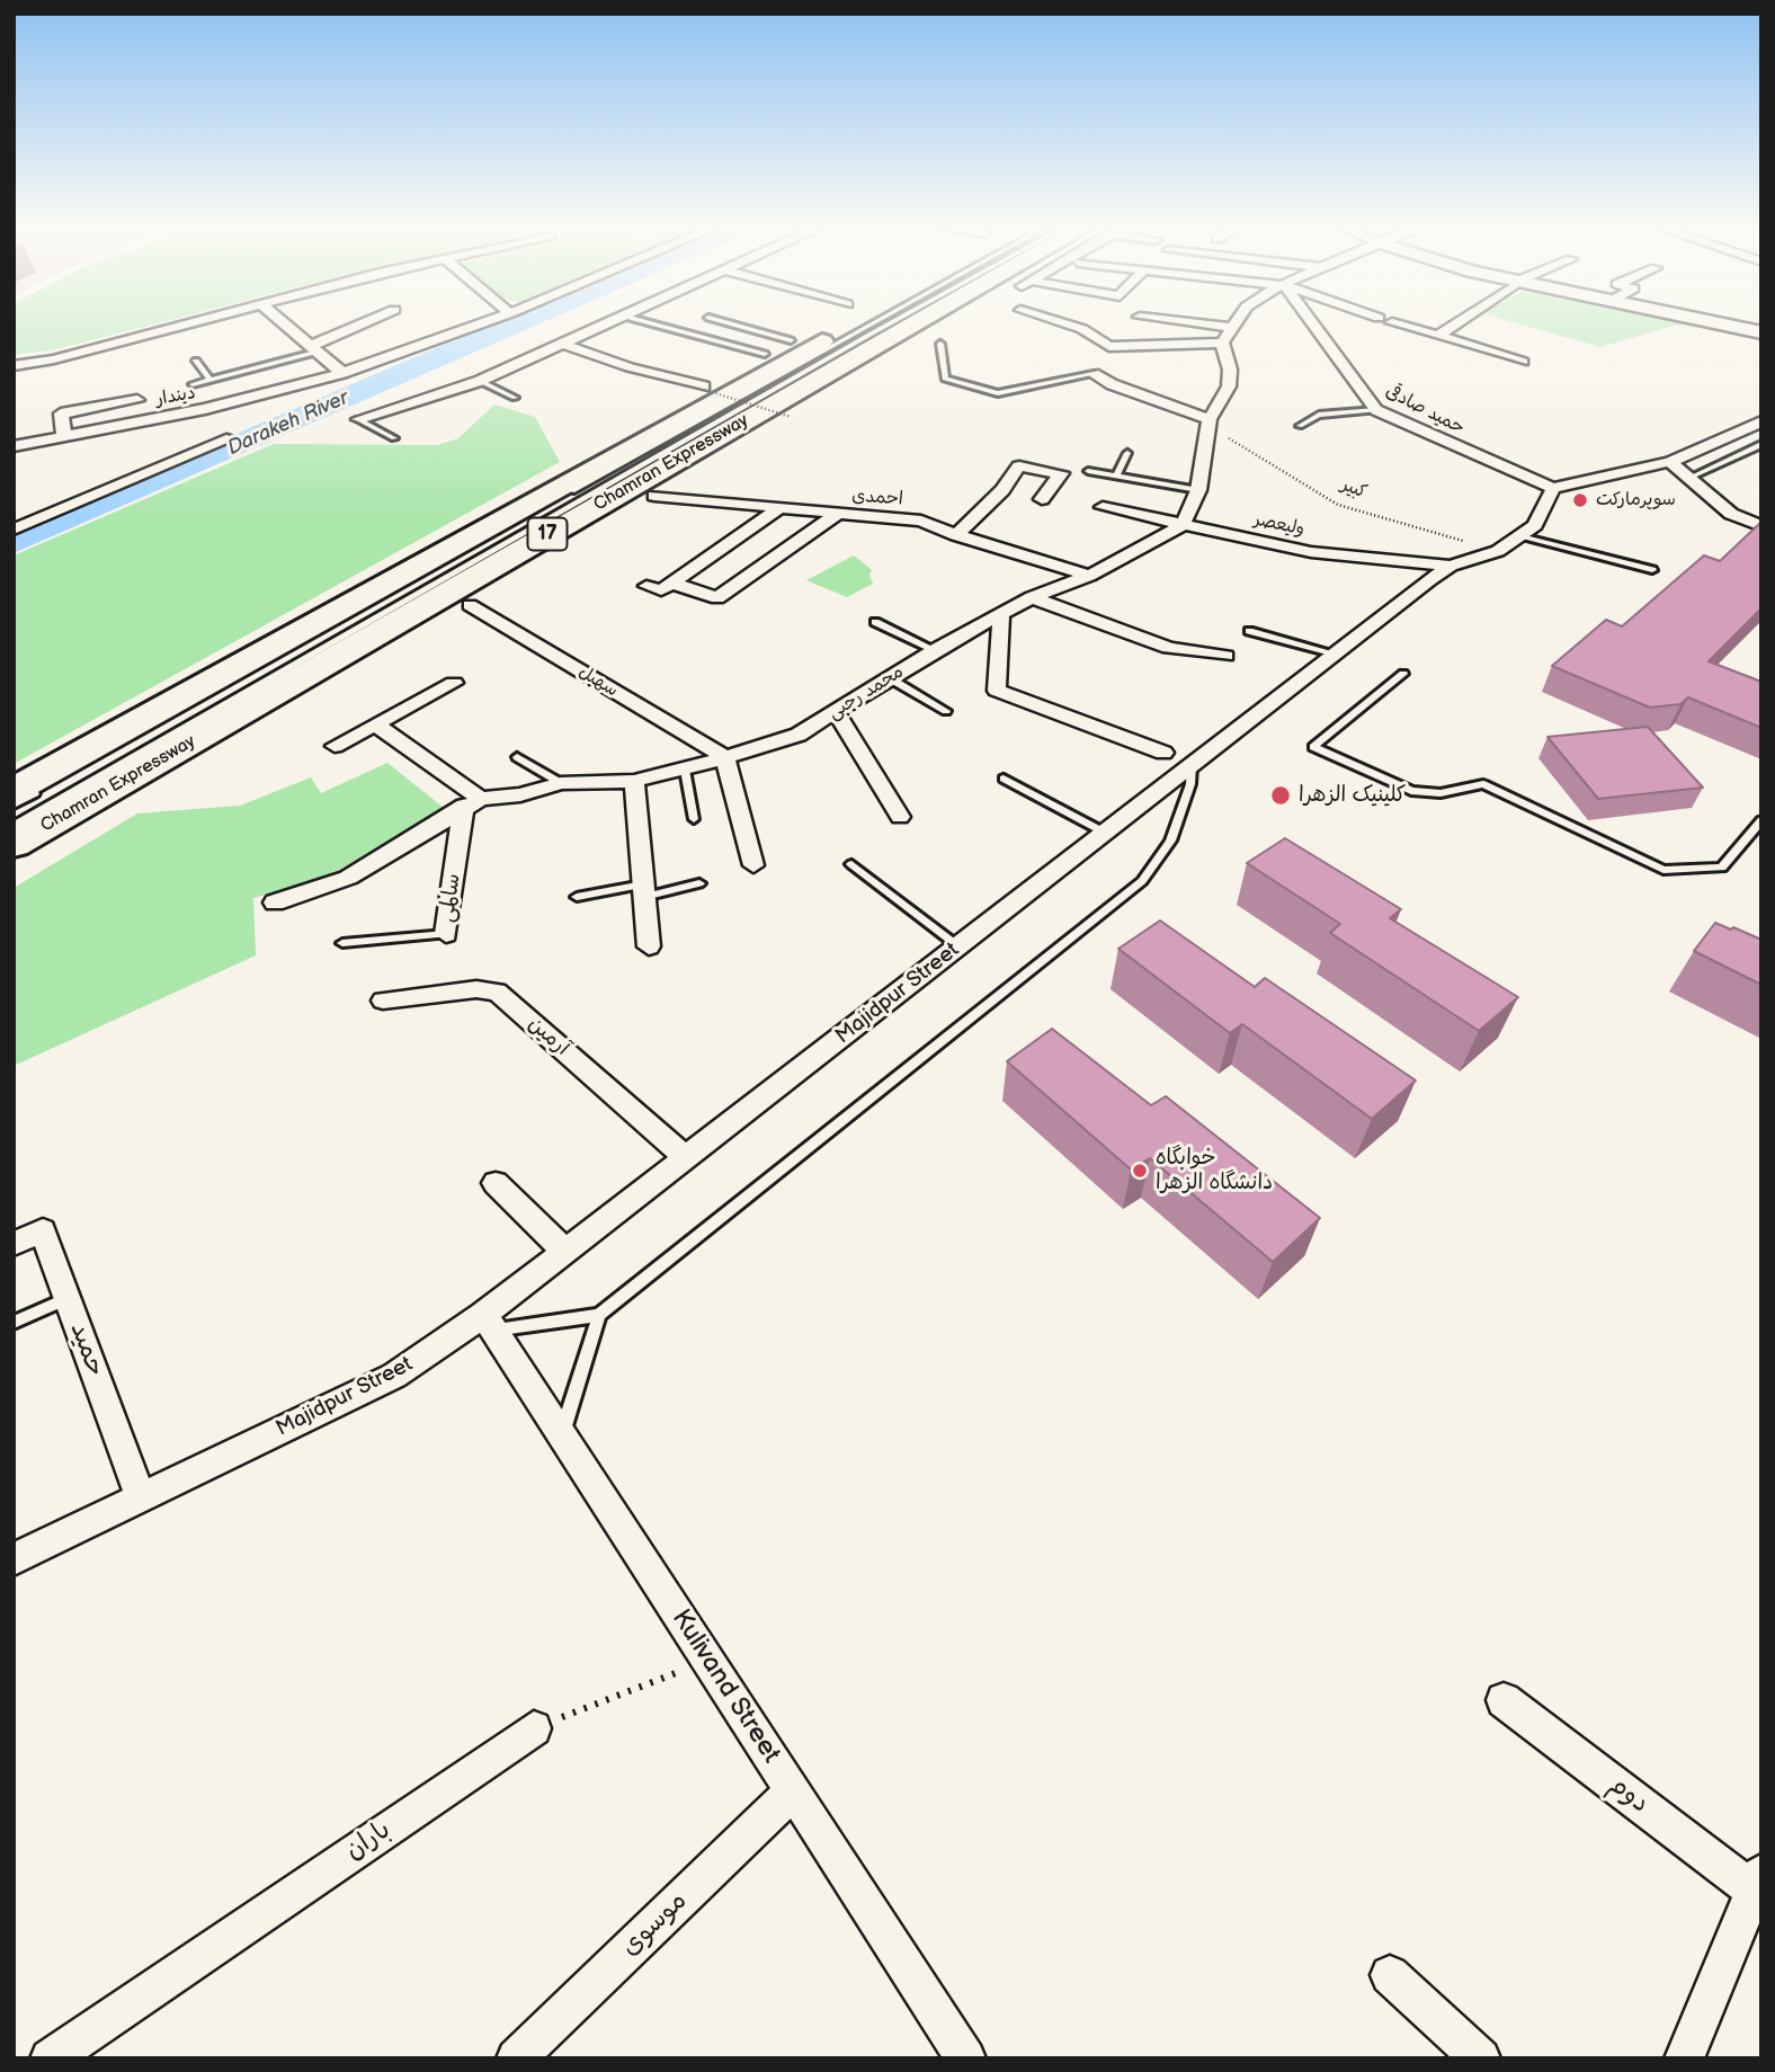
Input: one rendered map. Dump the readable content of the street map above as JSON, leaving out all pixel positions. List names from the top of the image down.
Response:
{
  "streets": {
    "highway": ["Chamran Expressway", "17"],
    "street": [
      "دیندار",
      "حمید صادقی",
      "احمدی",
      "ولیعصر",
      "سهیل",
      "محمد رجبی",
      "سالمی",
      "Majidpur Street",
      "آرمین",
      "حمید",
      "Kulivand Street",
      "دوم",
      "باران",
      "موسوی"
    ],
    "path": ["کبیر"]
  },
  "crossings": [
    ["حمید صادقی", "Majidpur Street"],
    ["کبیر", "Majidpur Street"],
    ["احمدی", "محمد رجبی"],
    ["ولیعصر", "محمد رجبی"],
    ["ولیعصر", "Majidpur Street"],
    ["سهیل", "محمد رجبی"],
    ["محمد رجبی", "سالمی"],
    ["Majidpur Street", "آرمین"],
    ["Majidpur Street", "حمید"],
    ["Majidpur Street", "Kulivand Street"],
    ["Kulivand Street", "موسوی"]
  ],
  "water": ["Darakeh River"],
  "places": ["سوپرمارکت", "کلینیک الزهرا", "خوابگاه دانشگاه الزهرا"]
}
